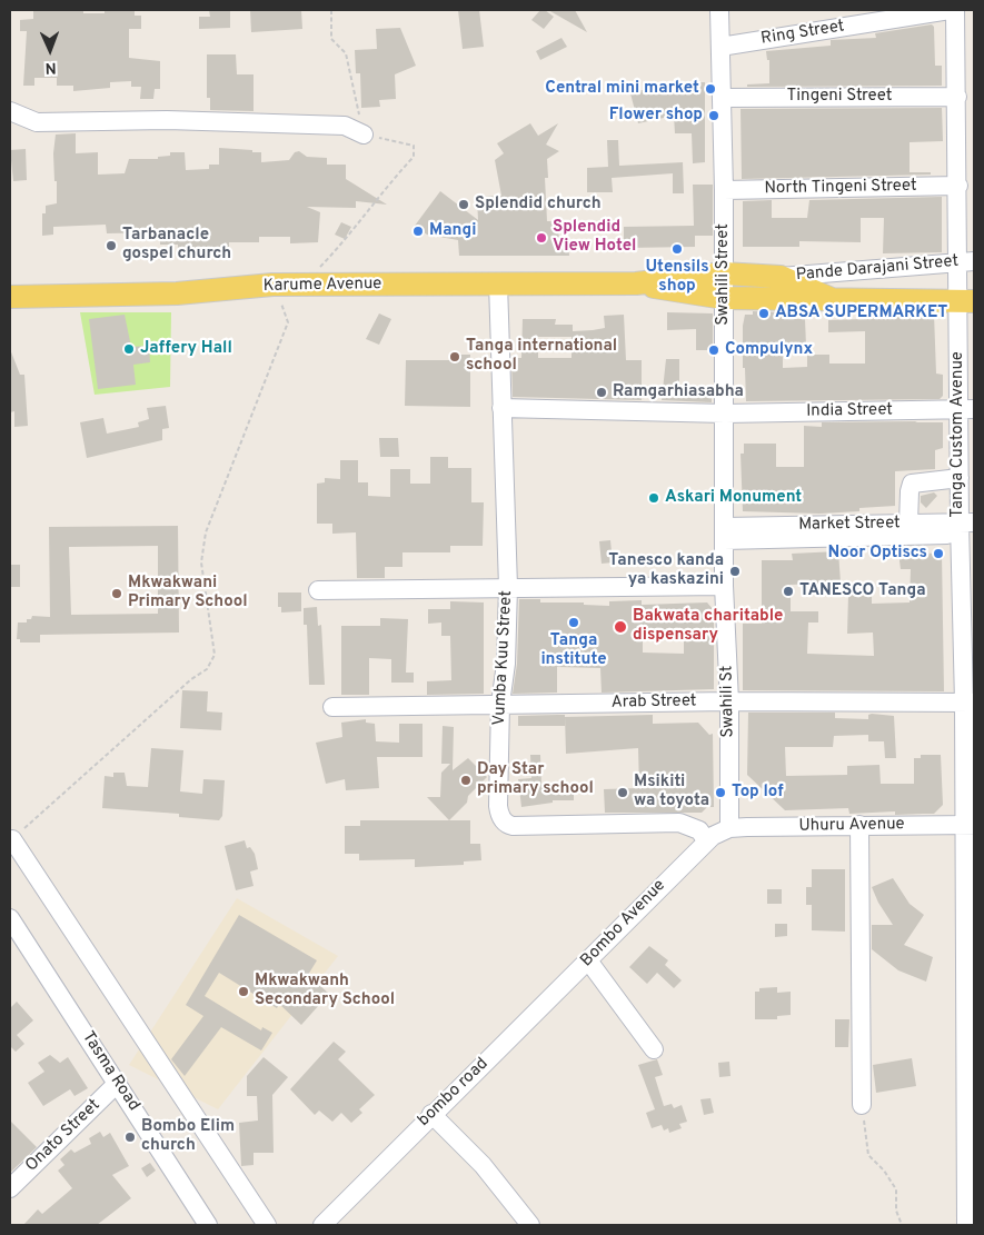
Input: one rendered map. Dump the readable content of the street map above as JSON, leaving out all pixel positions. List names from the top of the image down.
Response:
{
  "streets": {
    "main road": ["Karume Avenue"],
    "street": [
      "Ring Street",
      "Tingeni Street",
      "North Tingeni Street",
      "Pande Darajani Street",
      "Swahili Street",
      "India Street",
      "Tanga Custom Avenue",
      "Market Street",
      "Vumba Kuu Street",
      "Swahili St",
      "Arab Street",
      "Uhuru Avenue",
      "Bombo Avenue",
      "Tasma Road",
      "bombo road",
      "Onato Street"
    ]
  },
  "crossings": [
    ["Ring Street", "Swahili Street"],
    ["Tingeni Street", "Swahili Street"],
    ["Tingeni Street", "Tanga Custom Avenue"],
    ["North Tingeni Street", "Swahili Street"],
    ["North Tingeni Street", "Tanga Custom Avenue"],
    ["Pande Darajani Street", "Karume Avenue"],
    ["Pande Darajani Street", "Tanga Custom Avenue"],
    ["Swahili Street", "Karume Avenue"],
    ["Swahili Street", "India Street"],
    ["Swahili Street", "Market Street"],
    ["Swahili Street", "Swahili St"],
    ["Karume Avenue", "Tanga Custom Avenue"],
    ["Karume Avenue", "Vumba Kuu Street"],
    ["India Street", "Tanga Custom Avenue"],
    ["India Street", "Vumba Kuu Street"],
    ["Tanga Custom Avenue", "Market Street"],
    ["Tanga Custom Avenue", "Arab Street"],
    ["Tanga Custom Avenue", "Uhuru Avenue"],
    ["Market Street", "Swahili St"],
    ["Vumba Kuu Street", "Arab Street"],
    ["Vumba Kuu Street", "Bombo Avenue"],
    ["Swahili St", "Arab Street"],
    ["Swahili St", "Uhuru Avenue"],
    ["Swahili St", "Bombo Avenue"],
    ["Uhuru Avenue", "Bombo Avenue"],
    ["Bombo Avenue", "bombo road"],
    ["Tasma Road", "Onato Street"]
  ],
  "places": [
    "Central mini market",
    "Flower shop",
    "Splendid church",
    "Mangi",
    "Splendid View Hotel",
    "Tarbanacle gospel church",
    "Utensils shop",
    "ABSA SUPERMARKET",
    "Jaffery Hall",
    "Compulynx",
    "Tanga international school",
    "Ramgarhiasabha",
    "Askari Monument",
    "Noor Optiscs",
    "Tanesco kanda ya kaskazini",
    "TANESCO Tanga",
    "Mkwakwani Primary School",
    "Tanga institute",
    "Bakwata charitable dispensary",
    "Day Star primary school",
    "Msikiti wa toyota",
    "Top lof",
    "Mkwakwanh Secondary School",
    "Bombo Elim church"
  ],
  "north": "bottom"
}
